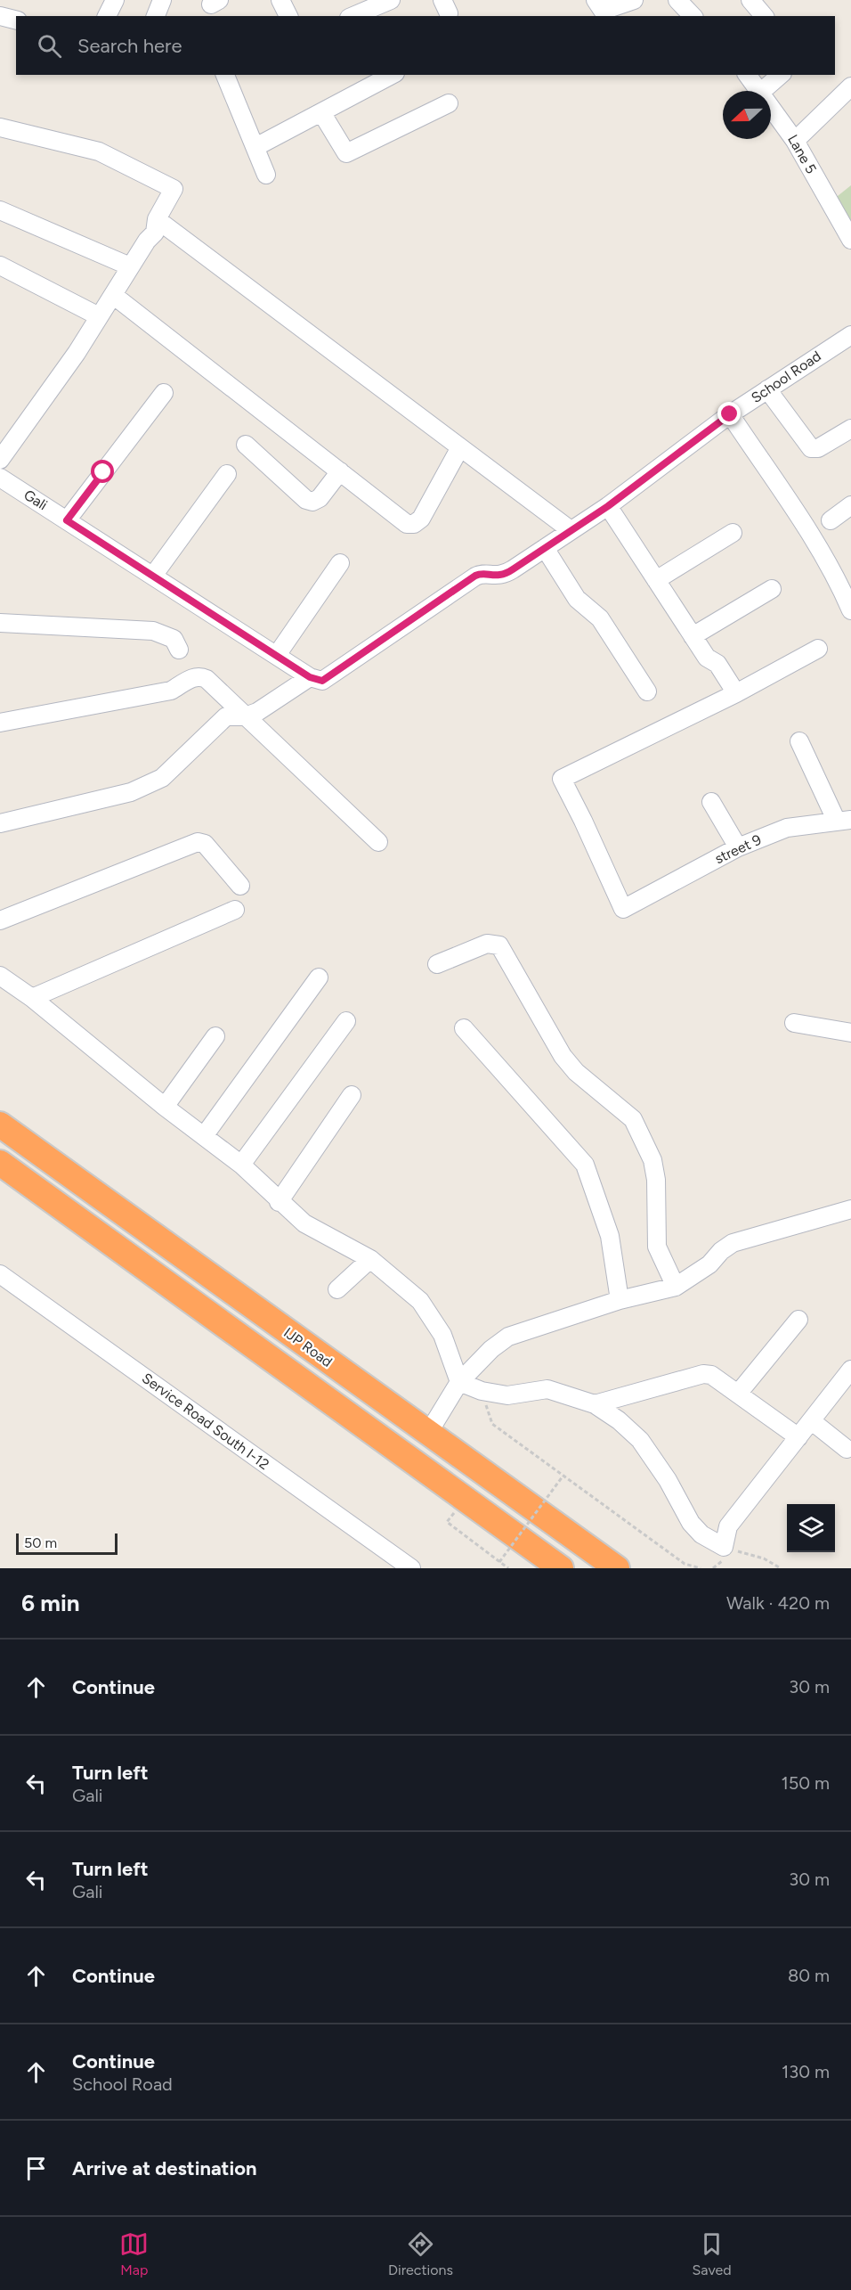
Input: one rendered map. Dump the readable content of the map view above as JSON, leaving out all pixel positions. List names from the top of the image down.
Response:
{
  "streets": {
    "highway": ["IJP Road"],
    "street": [
      "Lane 5",
      "School Road",
      "Gali",
      "street 9",
      "Service Road South I-12"
    ]
  },
  "crossings": [
    ["School Road", "Gali"]
  ],
  "scale_bar": "50 m",
  "north": "left",
  "page": {
    "search": "Search here",
    "scale": "50 m",
    "heading": ["6 min", "Walk · 420 m"],
    "list": [
      ["Continue", "30 m"],
      ["Turn left", "Gali", "150 m"],
      ["Turn left", "Gali", "30 m"],
      ["Continue", "80 m"],
      ["Continue", "School Road", "130 m"],
      "Arrive at destination"
    ],
    "nav": ["Map", "Directions", "Saved"]
  }
}
